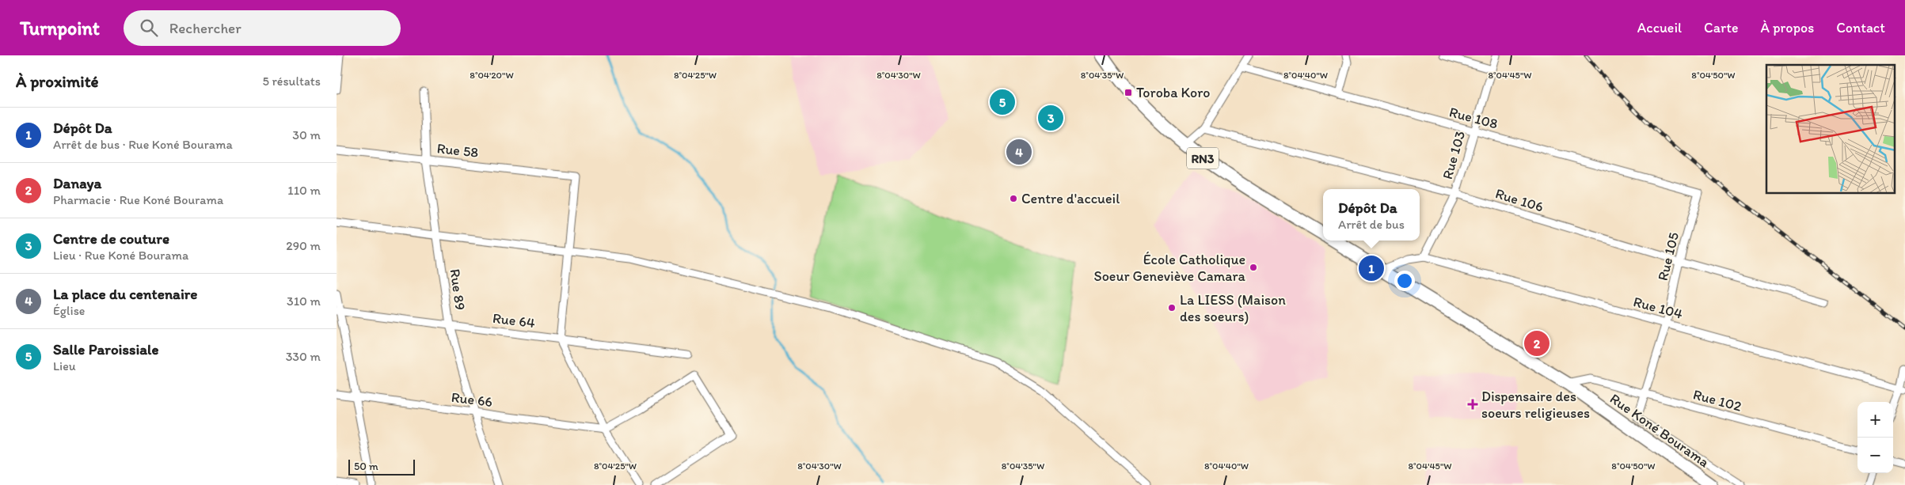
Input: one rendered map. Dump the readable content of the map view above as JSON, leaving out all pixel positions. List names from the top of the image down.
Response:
{
  "streets": {
    "highway": ["RN3", "Rue Koné Bourama"],
    "street": [
      "Rue 108",
      "Rue 58",
      "Rue 103",
      "Rue 106",
      "Rue 105",
      "Rue 89",
      "Rue 104",
      "Rue 64",
      "Rue 66",
      "Rue 102"
    ]
  },
  "crossings": [
    ["Rue 108", "Rue 103"],
    ["Rue 108", "Rue 105"],
    ["Rue 58", "Rue 89"],
    ["Rue 103", "Rue 106"],
    ["Rue 103", "Rue 104"],
    ["Rue 106", "Rue 105"],
    ["Rue 105", "Rue 104"],
    ["Rue 105", "Rue 102"],
    ["Rue 89", "Rue 64"],
    ["Rue 89", "Rue 66"],
    ["Rue 104", "Rue Koné Bourama"],
    ["Rue 102", "Rue Koné Bourama"]
  ],
  "places": {
    "transit": ["Toroba Koro"],
    "other": ["Centre d'accueil", "École Catholique Soeur Geneviève Camara", "La LIESS (Maison des soeurs)"],
    "health": ["Dispensaire des soeurs religieuses"]
  },
  "scale_bar": "50 m",
  "page": {
    "header": "Turnpoint",
    "search": "Rechercher",
    "nav": [
      "Accueil",
      "Carte",
      "À propos",
      "Contact"
    ],
    "heading": ["À proximité", "5 résultats"],
    "pins": [
      "5",
      "3",
      "4",
      "1",
      "2"
    ],
    "list": [
      {
        "mark": "1",
        "name": "Dépôt Da",
        "note": "Arrêt de bus · Rue Koné Bourama",
        "value": "30 m"
      },
      {
        "mark": "2",
        "name": "Danaya",
        "note": "Pharmacie · Rue Koné Bourama",
        "value": "110 m"
      },
      {
        "mark": "3",
        "name": "Centre de couture",
        "note": "Lieu · Rue Koné Bourama",
        "value": "290 m"
      },
      {
        "mark": "4",
        "name": "La place du centenaire",
        "note": "Église",
        "value": "310 m"
      },
      {
        "mark": "5",
        "name": "Salle Paroissiale",
        "note": "Lieu",
        "value": "330 m"
      }
    ],
    "popup": ["Dépôt Da", "Arrêt de bus"],
    "map_buttons": ["+", "−"],
    "scale": "50 m"
  },
  "coordinates": [
    "8°04'20\"W",
    "8°04'25\"W",
    "8°04'30\"W",
    "8°04'35\"W",
    "8°04'40\"W",
    "8°04'45\"W",
    "8°04'50\"W"
  ]
}
